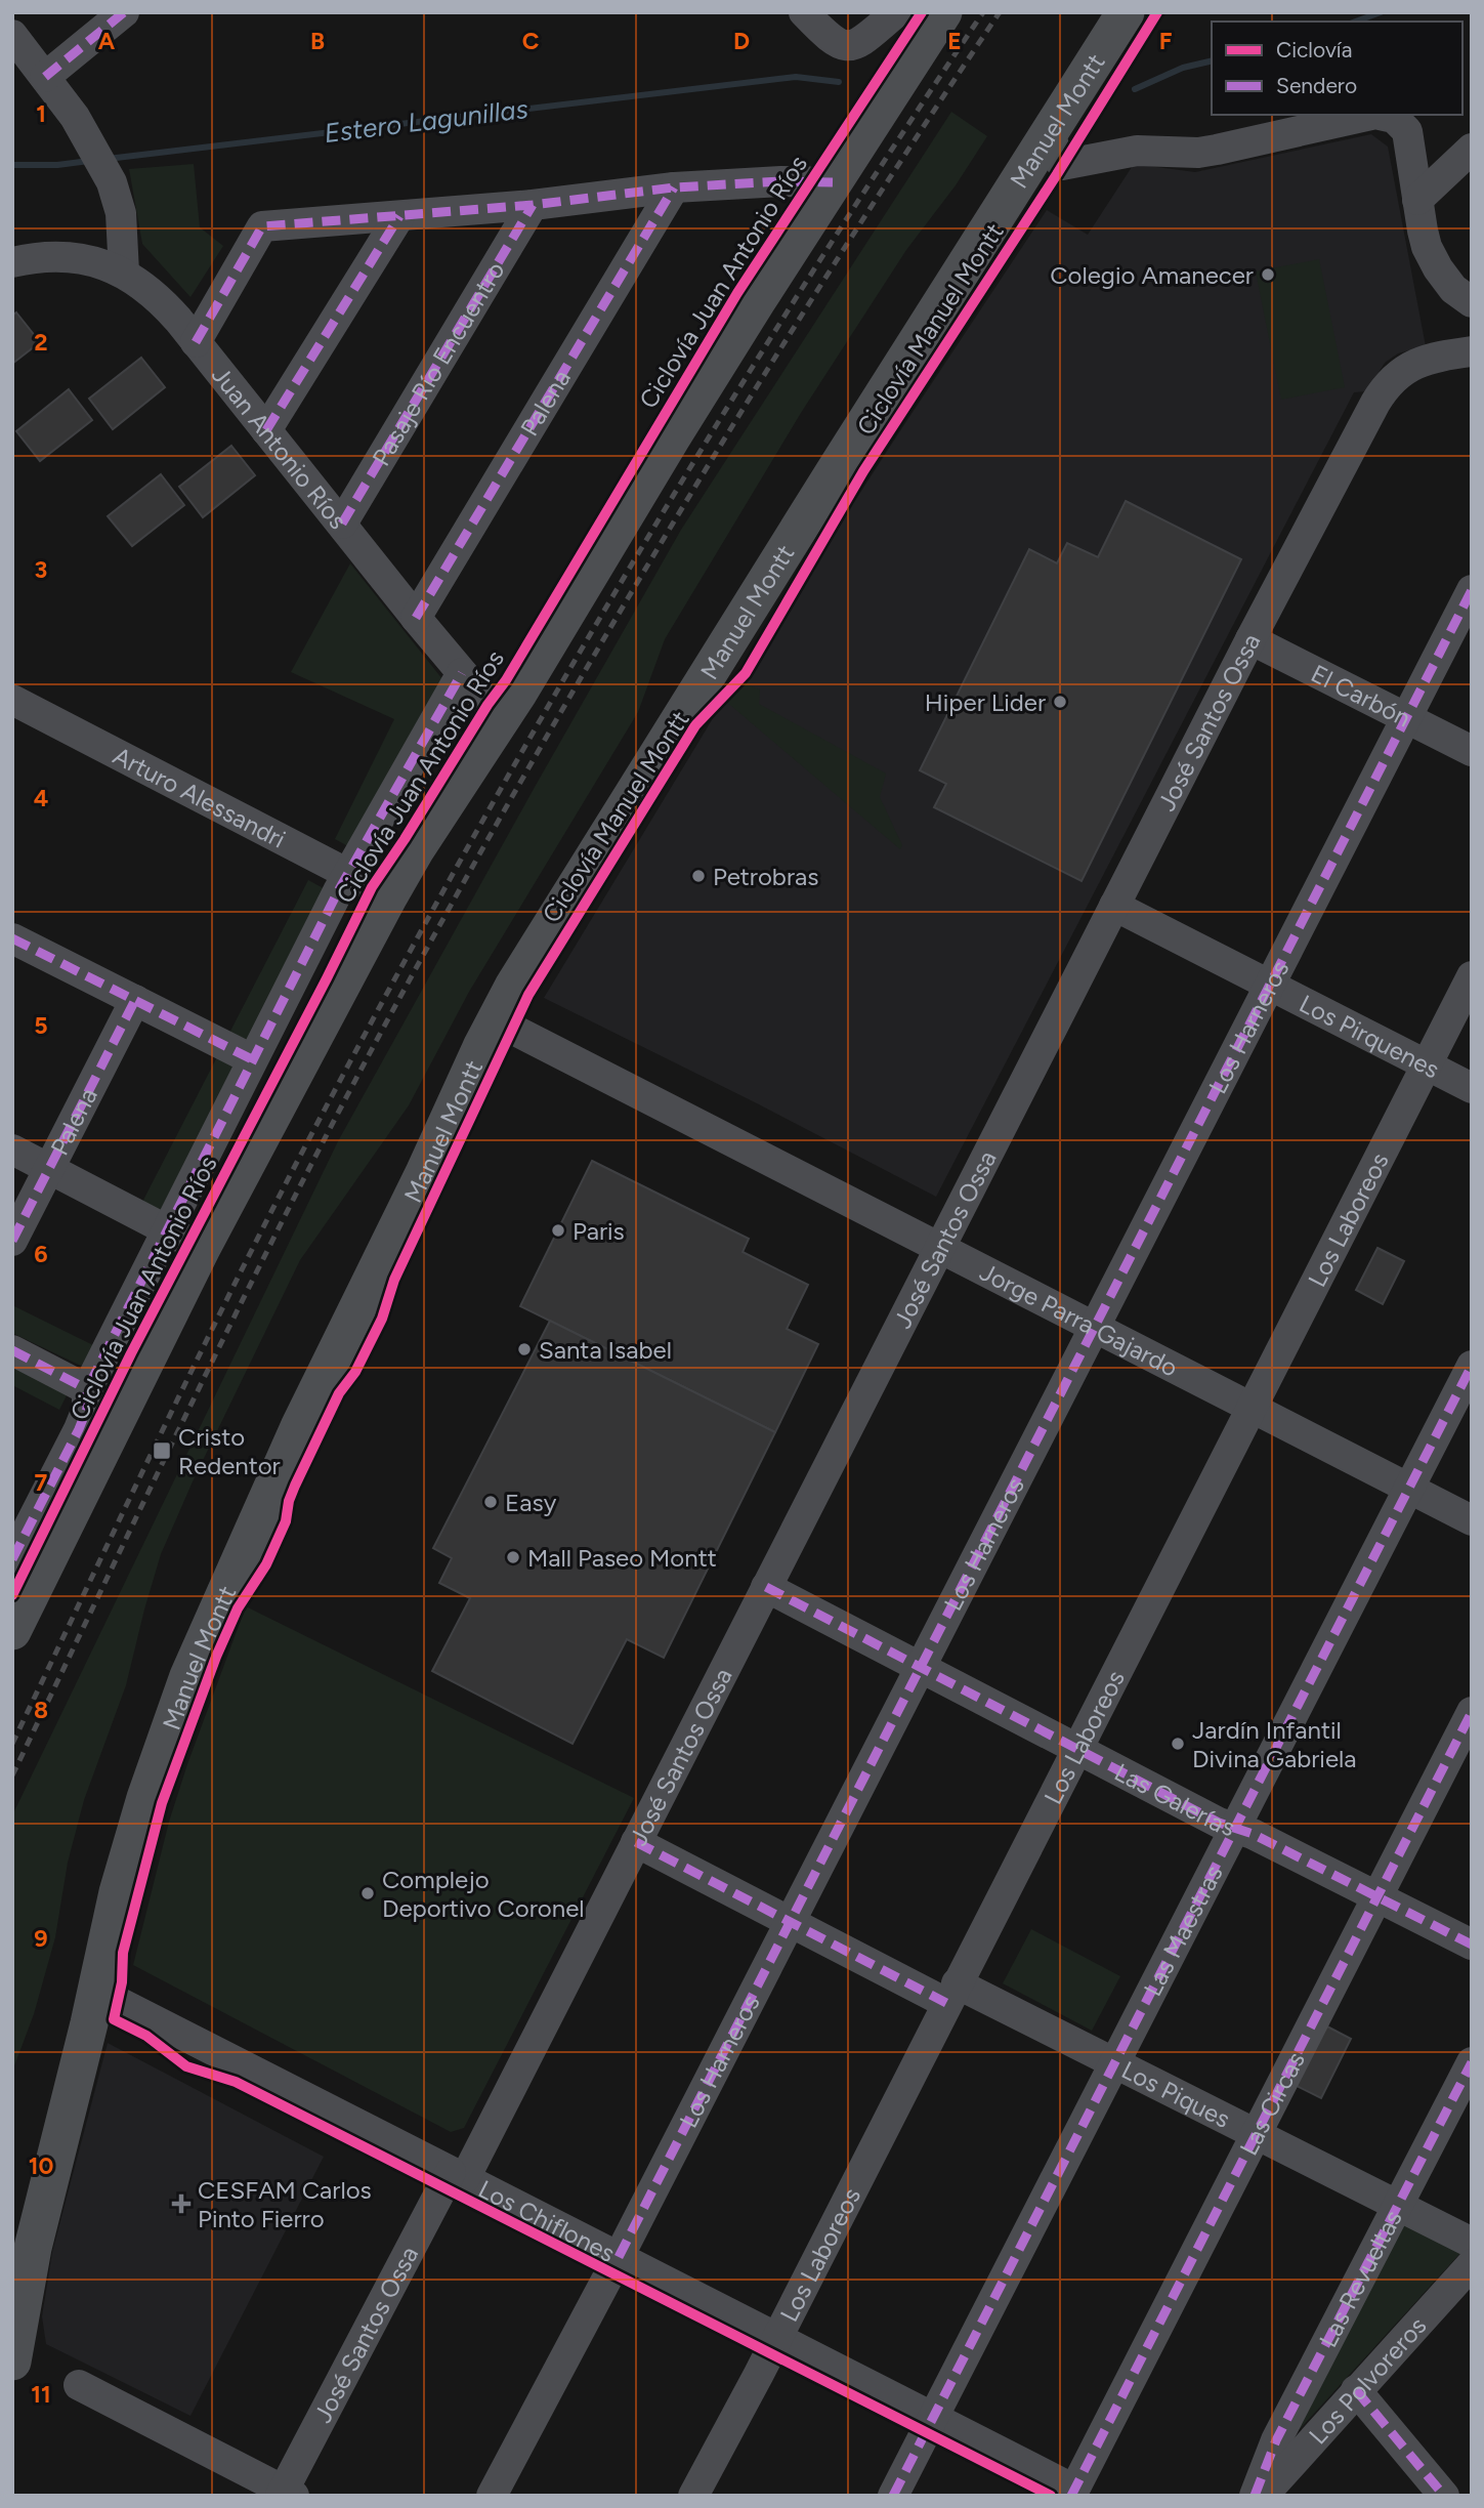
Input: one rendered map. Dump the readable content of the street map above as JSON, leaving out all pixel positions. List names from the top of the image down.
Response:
{
  "streets": {
    "main road": ["Manuel Montt"],
    "street": [
      "Pasaje Río Encuentro",
      "Palena",
      "Juan Antonio Ríos",
      "El Carbón",
      "José Santos Ossa",
      "Arturo Alessandri",
      "Los Harneros",
      "Los Pirquenes",
      "Los Laboreos",
      "Jorge Parra Gajardo",
      "Las Galerías",
      "Las Maestras",
      "Los Piques",
      "Las Circas",
      "Los Chiflones",
      "Las Revueltas",
      "Los Polvoreros"
    ],
    "cycle path": ["Ciclovía Juan Antonio Ríos", "Ciclovía Manuel Montt"]
  },
  "crossings": [
    ["Manuel Montt", "Jorge Parra Gajardo"],
    ["Manuel Montt", "Los Chiflones"],
    ["Pasaje Río Encuentro", "Juan Antonio Ríos"],
    ["Palena", "Juan Antonio Ríos"],
    ["El Carbón", "José Santos Ossa"],
    ["El Carbón", "Los Harneros"],
    ["José Santos Ossa", "Los Pirquenes"],
    ["José Santos Ossa", "Jorge Parra Gajardo"],
    ["José Santos Ossa", "Las Galerías"],
    ["José Santos Ossa", "Los Piques"],
    ["José Santos Ossa", "Los Chiflones"],
    ["Los Harneros", "Los Pirquenes"],
    ["Los Harneros", "Jorge Parra Gajardo"],
    ["Los Harneros", "Las Galerías"],
    ["Los Harneros", "Los Piques"],
    ["Los Harneros", "Los Chiflones"],
    ["Los Pirquenes", "Los Laboreos"],
    ["Los Laboreos", "Jorge Parra Gajardo"],
    ["Los Laboreos", "Las Galerías"],
    ["Los Laboreos", "Los Piques"],
    ["Los Laboreos", "Los Chiflones"],
    ["Jorge Parra Gajardo", "Las Maestras"],
    ["Las Galerías", "Las Maestras"],
    ["Las Galerías", "Las Circas"],
    ["Las Maestras", "Los Piques"],
    ["Las Maestras", "Los Chiflones"],
    ["Los Piques", "Las Circas"],
    ["Los Piques", "Las Revueltas"],
    ["Las Circas", "Los Chiflones"]
  ],
  "water": ["Estero Lagunillas"],
  "places": {
    "other": [
      "Colegio Amanecer",
      "Hiper Lider",
      "Petrobras",
      "Paris",
      "Santa Isabel",
      "Easy",
      "Mall Paseo Montt",
      "Jardín Infantil Divina Gabriela",
      "Complejo Deportivo Coronel"
    ],
    "transit": ["Cristo Redentor"],
    "health": ["CESFAM Carlos Pinto Fierro"]
  },
  "legend": ["Ciclovía", "Sendero"],
  "grid": {
    "columns": [
      "A",
      "B",
      "C",
      "D",
      "E",
      "F"
    ],
    "rows": [
      "1",
      "2",
      "3",
      "4",
      "5",
      "6",
      "7",
      "8",
      "9",
      "10",
      "11"
    ]
  }
}
